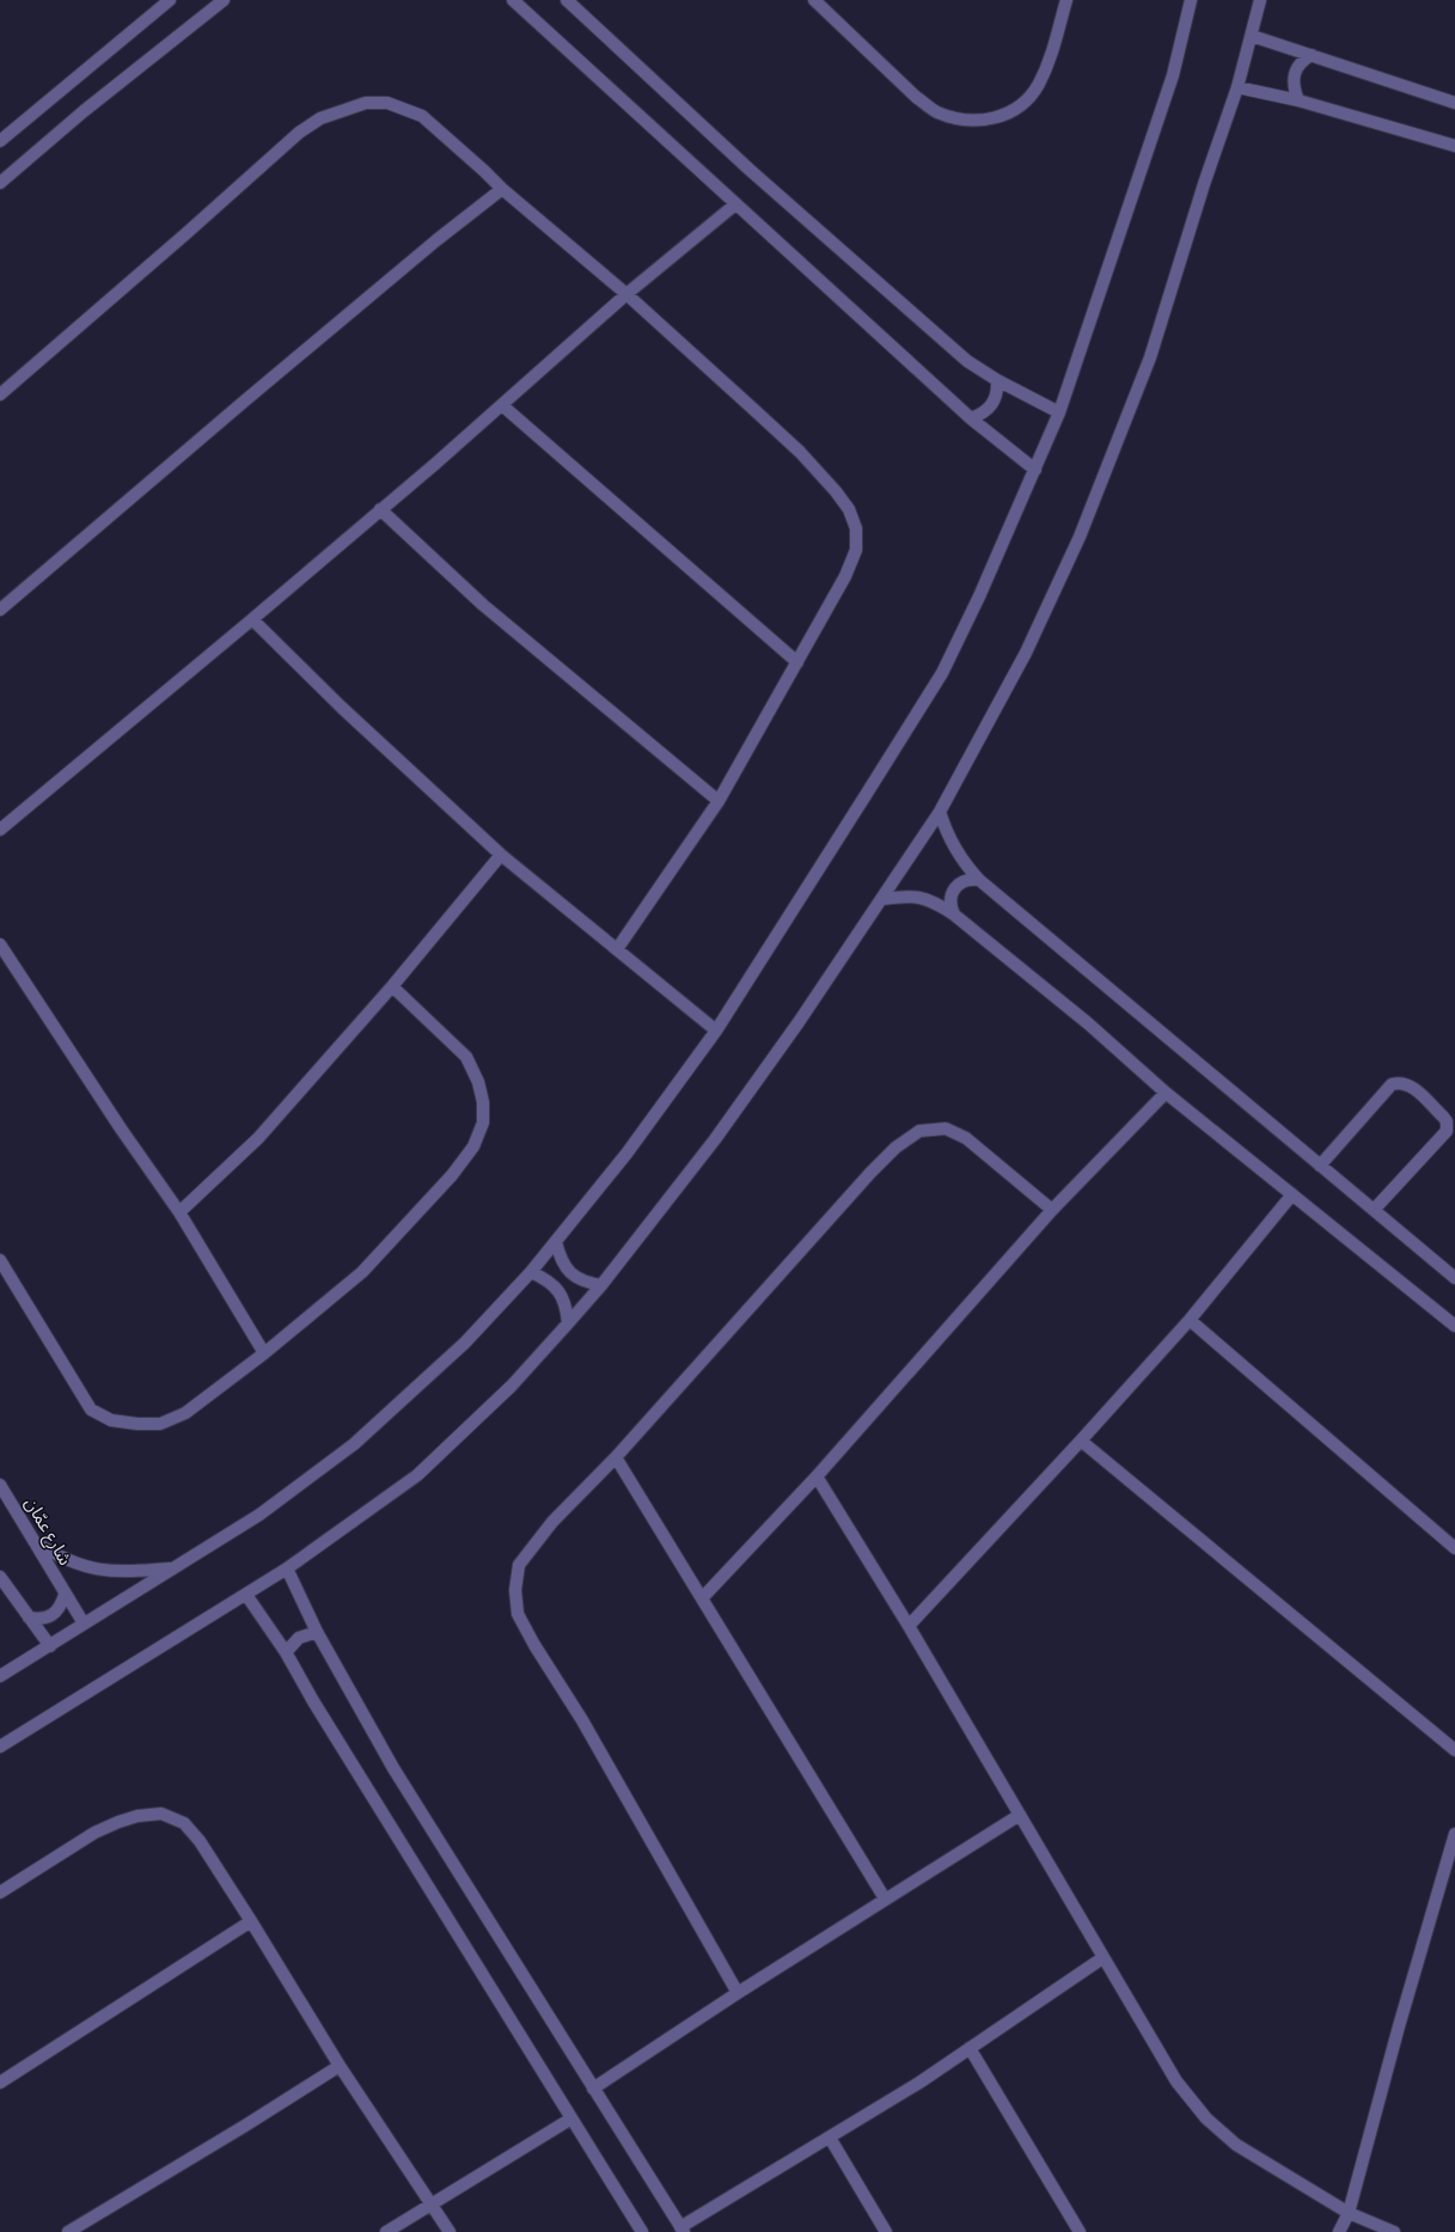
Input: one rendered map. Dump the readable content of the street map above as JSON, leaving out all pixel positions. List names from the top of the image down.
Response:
{
  "streets": {
    "street": ["شارع عمّان"]
  }
}
